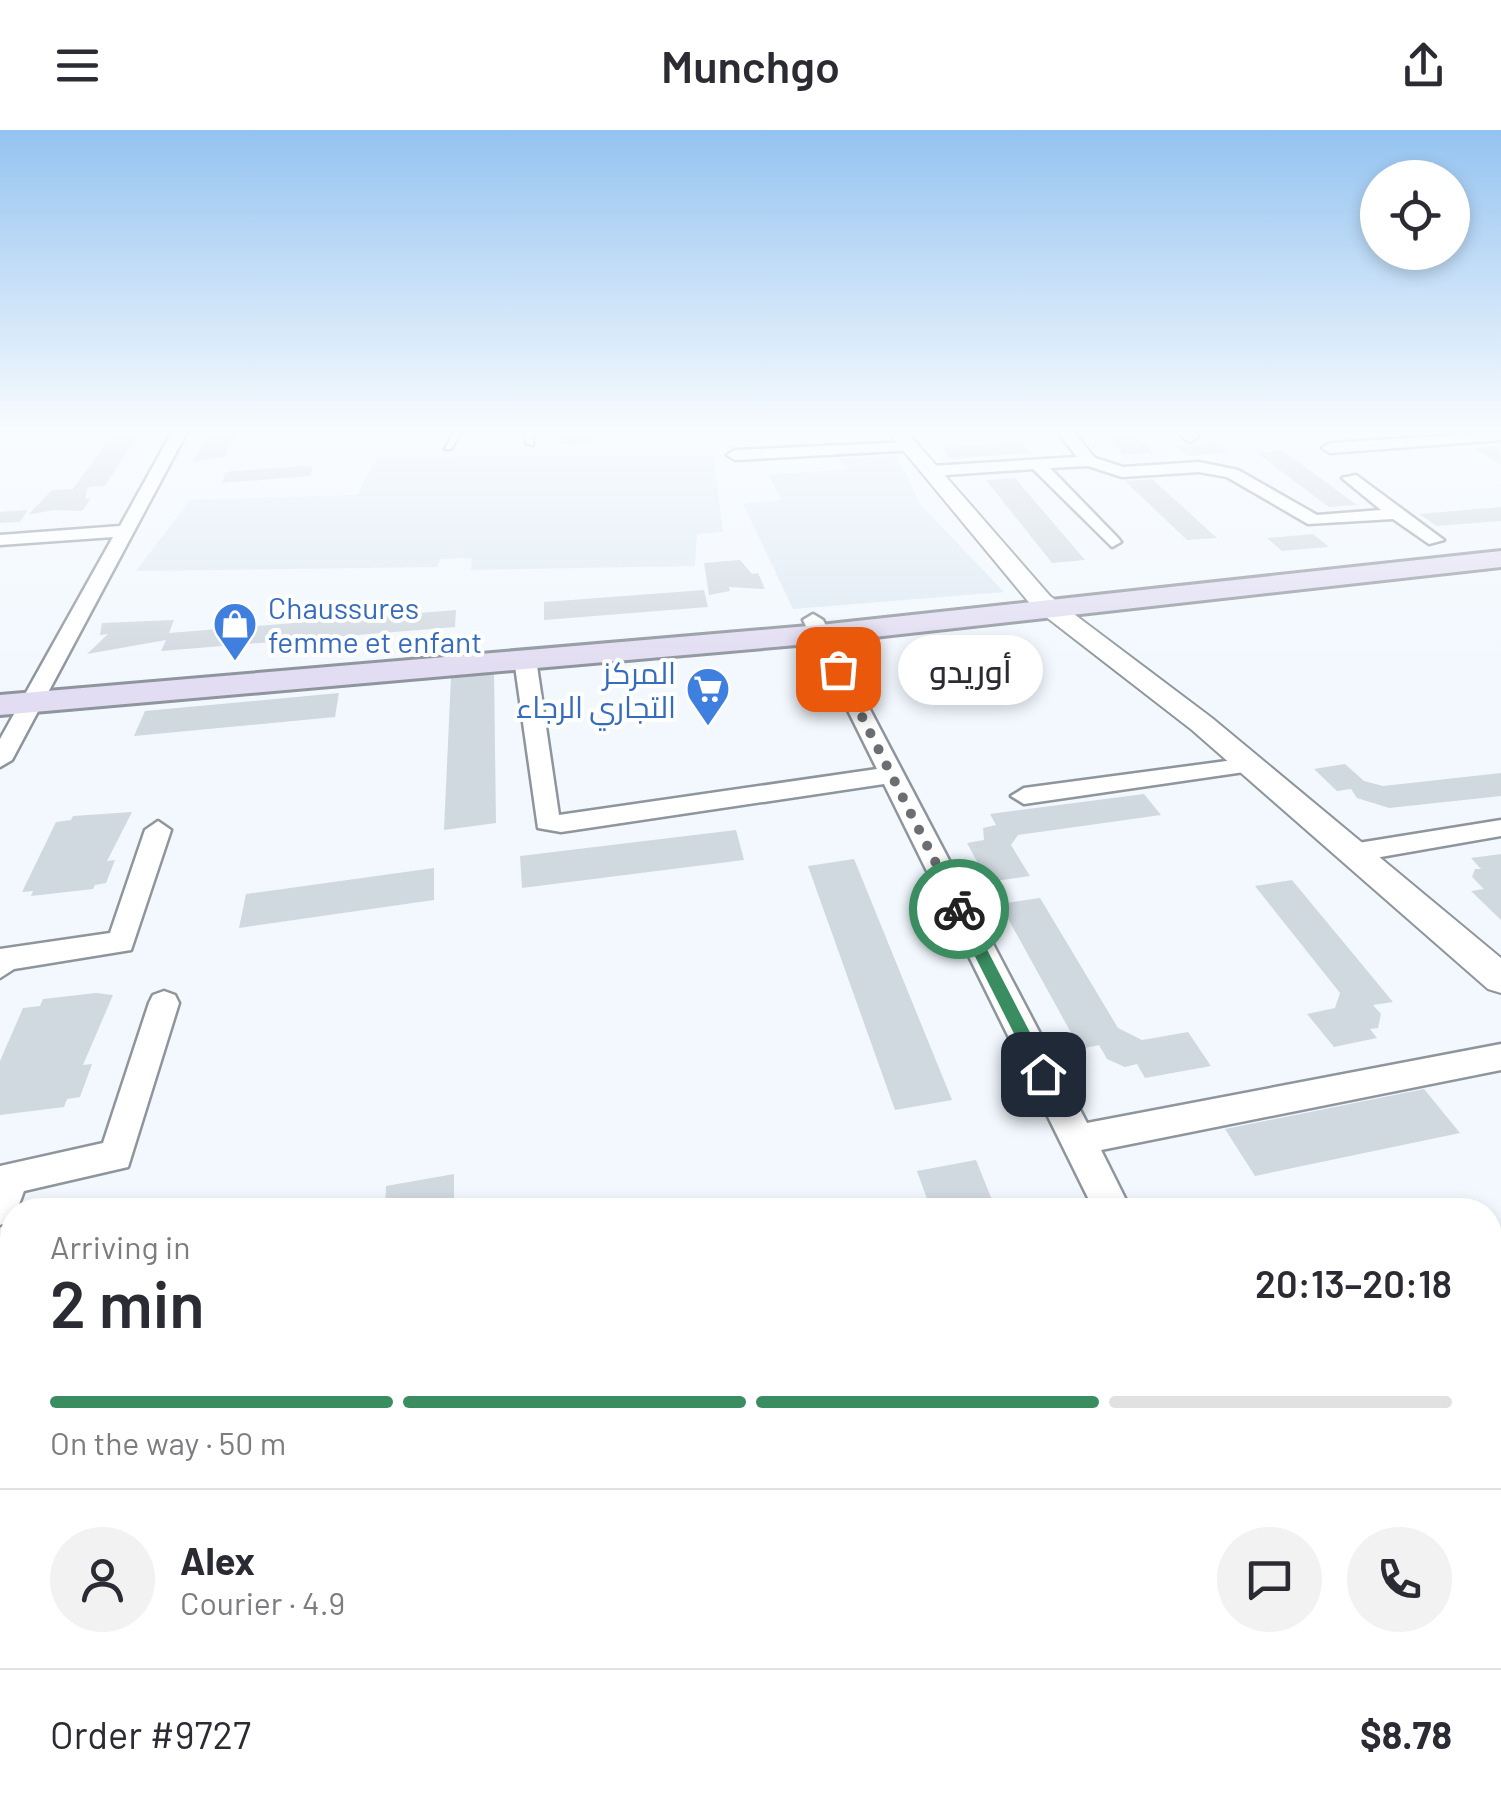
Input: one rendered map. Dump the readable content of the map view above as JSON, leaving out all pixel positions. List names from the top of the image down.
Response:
{
  "places": {
    "shop": ["Chaussures femme et enfant"],
    "other": ["أوريدو"],
    "supermarket": ["المركز التجاري الرجاء"]
  },
  "page": {
    "header": "Munchgo",
    "bubble": "أوريدو",
    "heading": ["2 min", "Arriving in", "20:13–20:18"],
    "panel": [
      "Alex",
      "Courier · 4.9",
      "Order #9727",
      "$8.78"
    ],
    "bar": "On the way · 50 m"
  }
}
